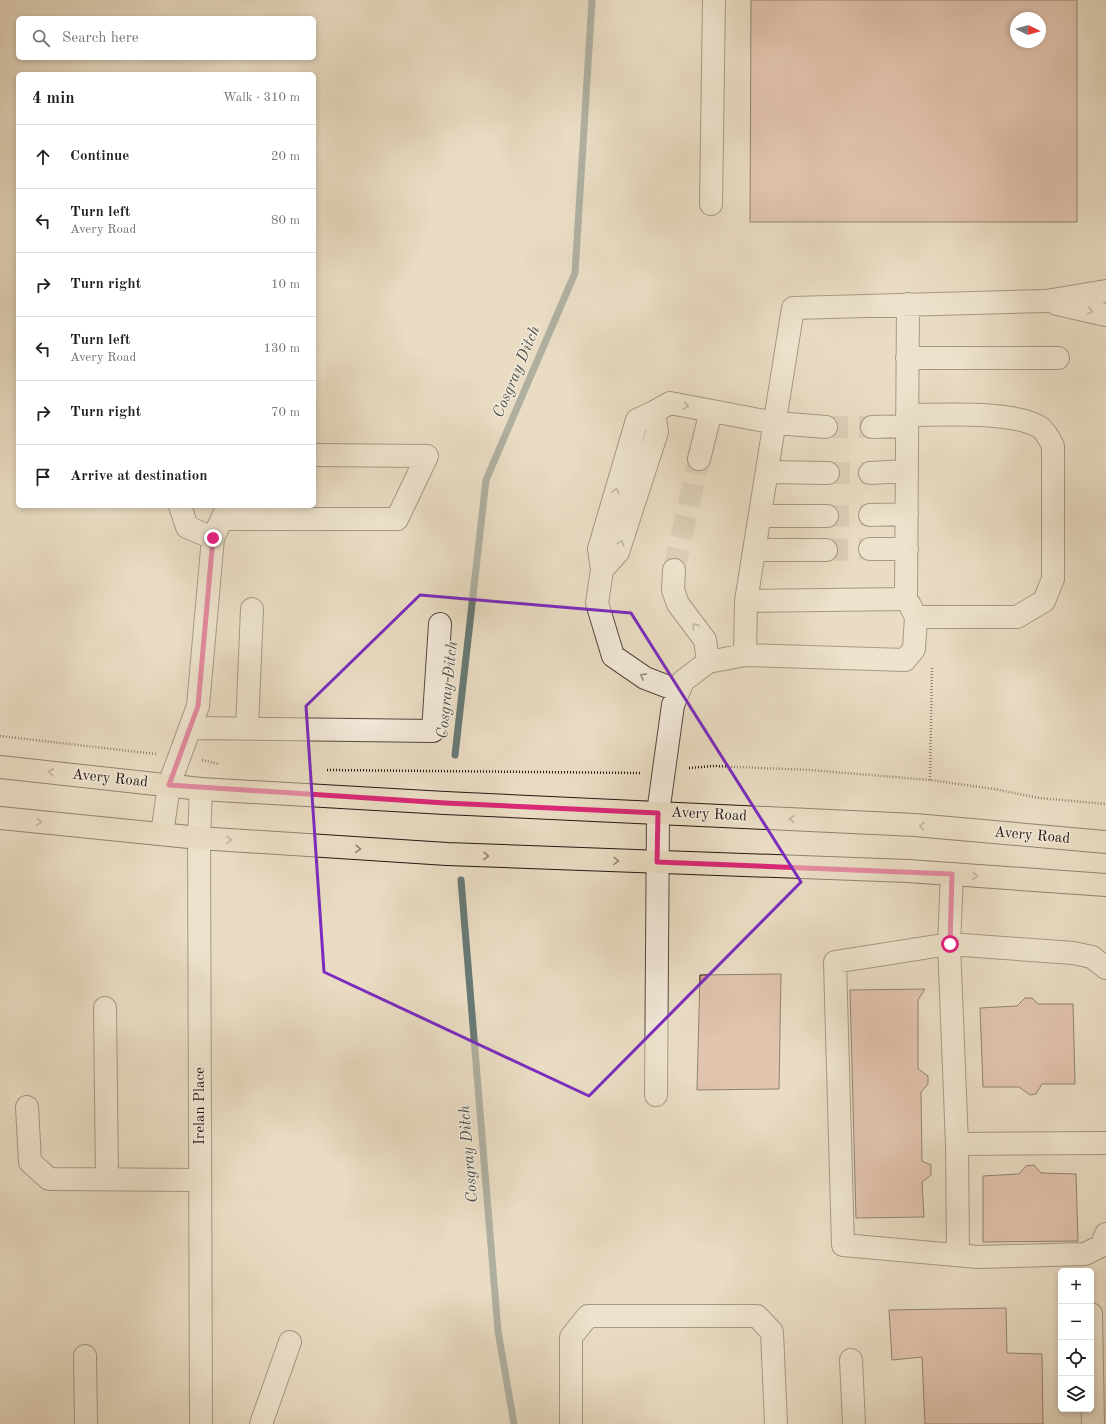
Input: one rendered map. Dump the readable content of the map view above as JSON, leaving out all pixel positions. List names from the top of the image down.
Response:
{
  "streets": {
    "main road": ["Avery Road"],
    "street": ["Irelan Place"]
  },
  "crossings": [
    ["Avery Road", "Irelan Place"]
  ],
  "water": ["Cosgray Ditch"],
  "north": "right",
  "page": {
    "search": "Search here",
    "heading": ["4 min", "Walk · 310 m"],
    "list": [
      ["Continue", "20 m"],
      ["Turn left", "Avery Road", "80 m"],
      ["Turn right", "10 m"],
      ["Turn left", "Avery Road", "130 m"],
      ["Turn right", "70 m"],
      "Arrive at destination"
    ],
    "map_buttons": ["+", "−"]
  }
}
